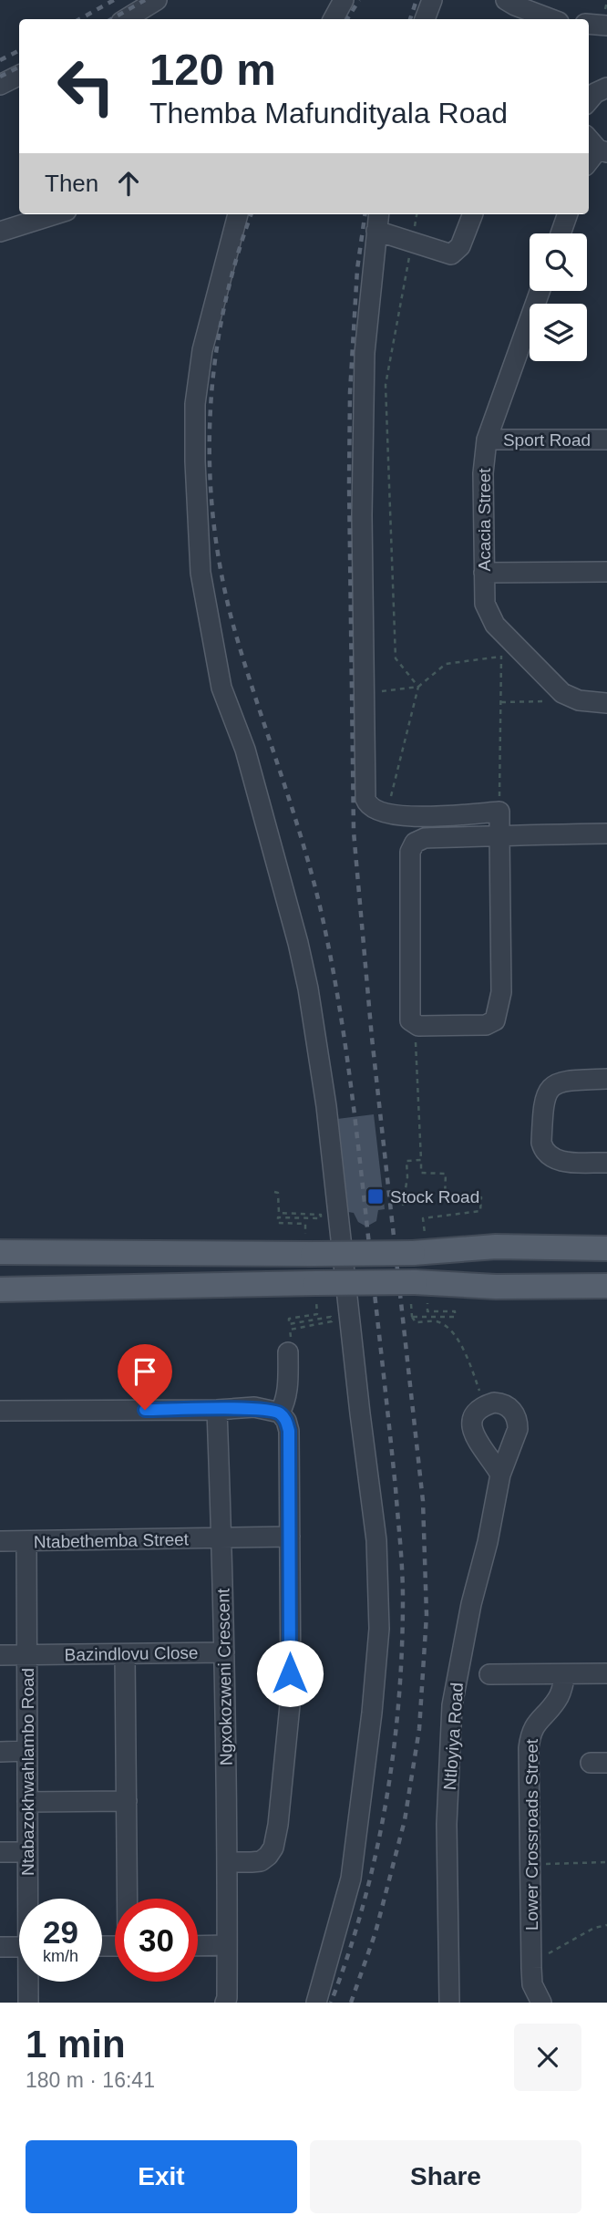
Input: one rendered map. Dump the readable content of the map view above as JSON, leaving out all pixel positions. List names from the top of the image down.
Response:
{
  "streets": {
    "street": [
      "Sport Road",
      "Acacia Street",
      "Ntabethemba Street",
      "Bazindlovu Close",
      "Ngxokozweni Crescent",
      "Ntloyiya Road",
      "Ntabazokhwahlambo Road",
      "Lower Crossroads Street"
    ]
  },
  "crossings": [
    ["Sport Road", "Acacia Street"],
    ["Ntabethemba Street", "Ngxokozweni Crescent"],
    ["Ntabethemba Street", "Ntabazokhwahlambo Road"],
    ["Bazindlovu Close", "Ngxokozweni Crescent"],
    ["Bazindlovu Close", "Ntabazokhwahlambo Road"]
  ],
  "places": {
    "transit": ["Stock Road"]
  },
  "page": {
    "turn": ["120 m", "Themba Mafundityala Road"],
    "then": "Then",
    "speed": "29 km/h",
    "limit": "30",
    "heading": ["1 min", "180 m · 16:41"],
    "buttons": ["Exit", "Share"]
  }
}
